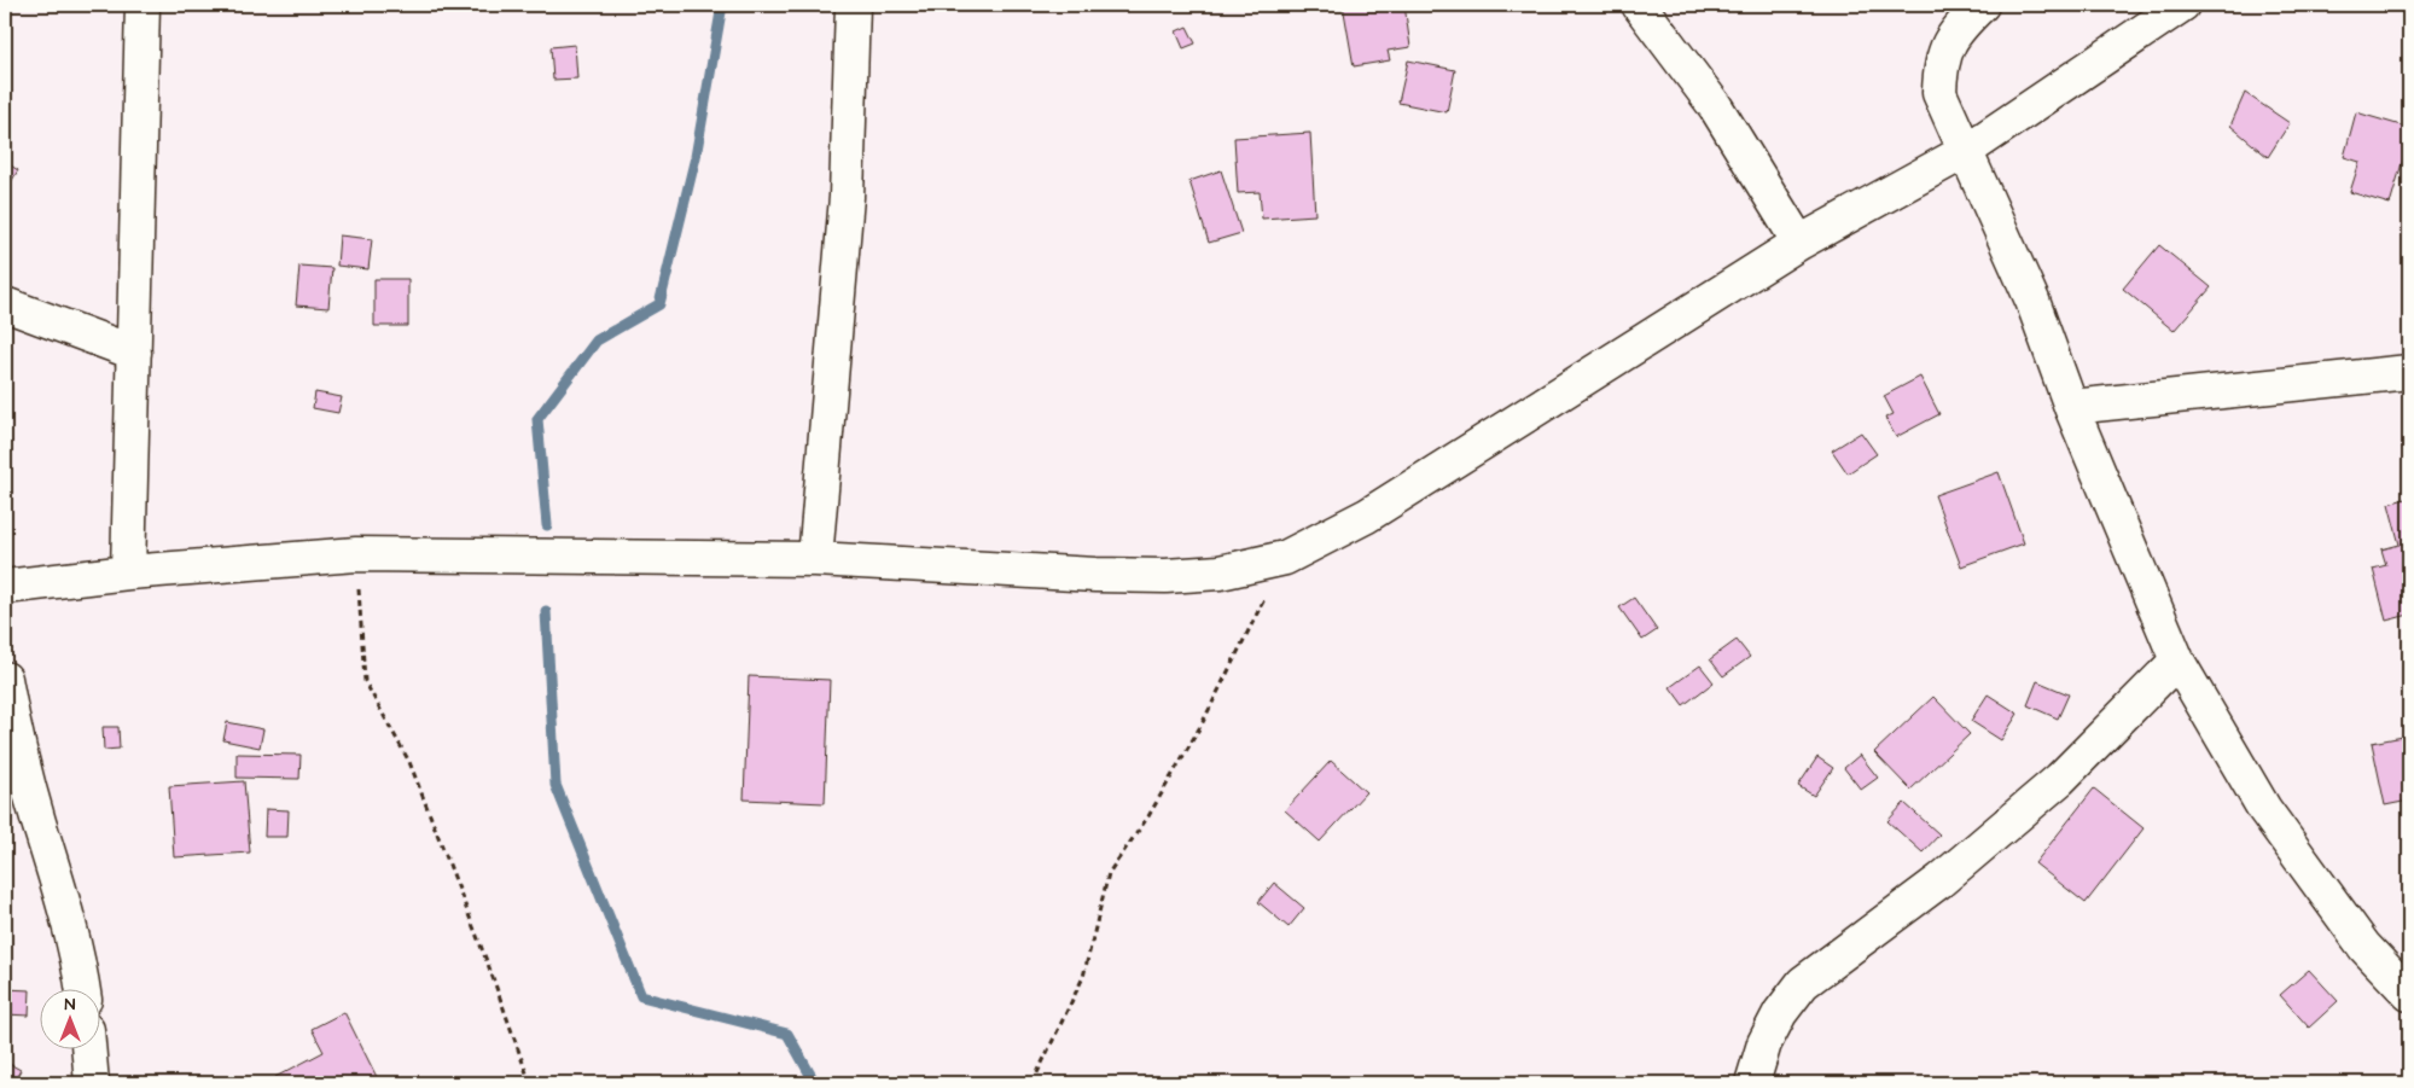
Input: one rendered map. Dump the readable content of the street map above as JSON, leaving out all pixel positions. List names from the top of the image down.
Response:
{
  "north": "top"
}
